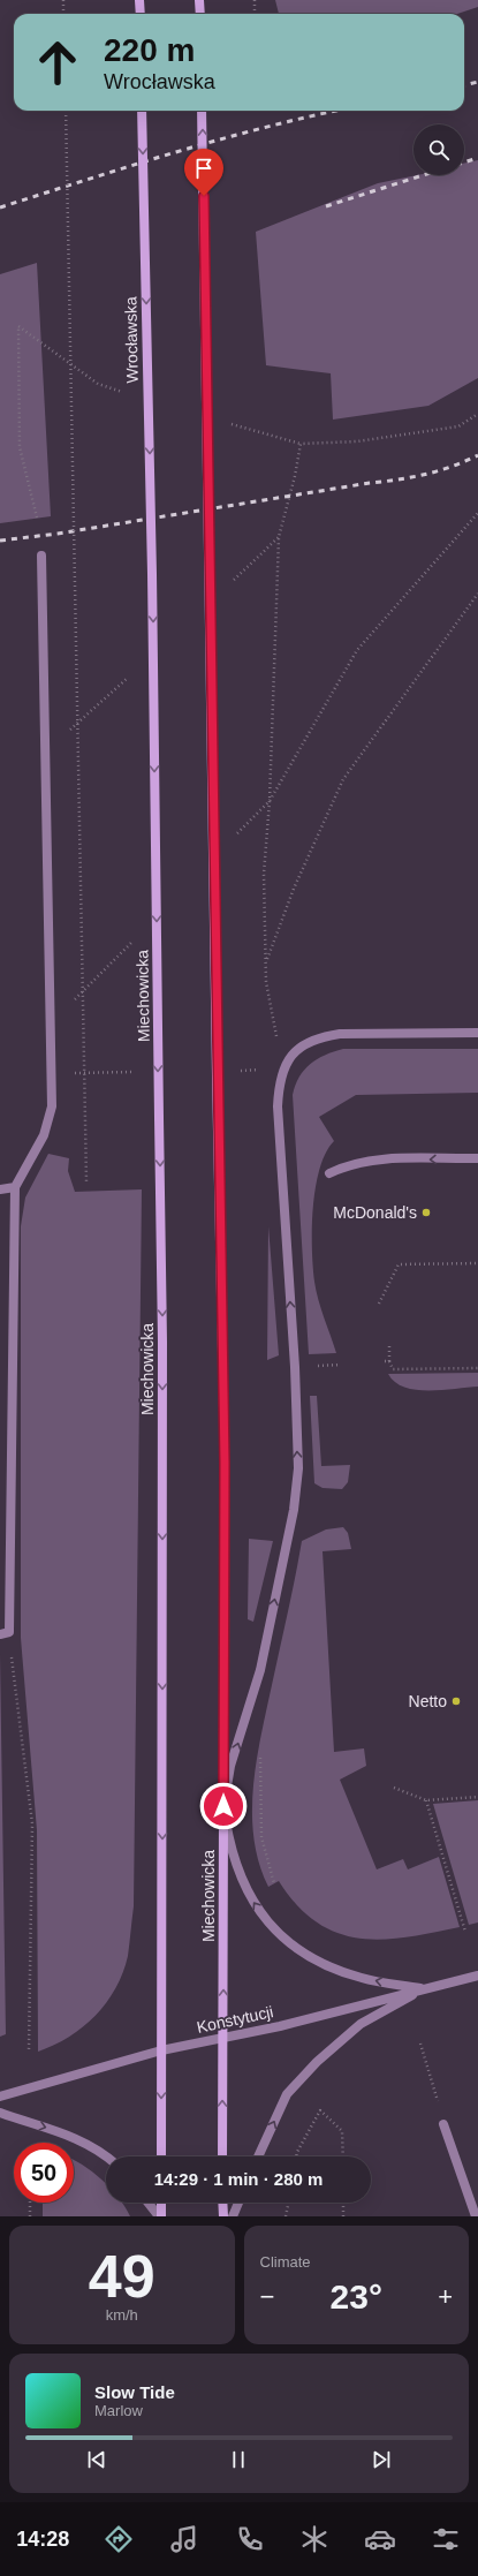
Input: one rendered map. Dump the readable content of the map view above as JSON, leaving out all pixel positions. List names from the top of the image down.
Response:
{
  "streets": {
    "main road": ["Wrocławska", "Miechowicka"],
    "street": ["Konstytucji"]
  },
  "crossings": [
    ["Wrocławska", "Miechowicka"],
    ["Miechowicka", "Konstytucji"]
  ],
  "one_way": ["Wrocławska"],
  "places": ["McDonald's", "Netto"],
  "page": {
    "turn": ["220 m", "Wrocławska"],
    "limit": "50",
    "trip": "14:29 · 1 min · 280 m",
    "tile": [
      ["49", "km/h"],
      "Climate"
    ],
    "heat": ["−", "23°", "+"],
    "song": ["Slow Tide", "Marlow"],
    "tabs": "14:28"
  }
}
